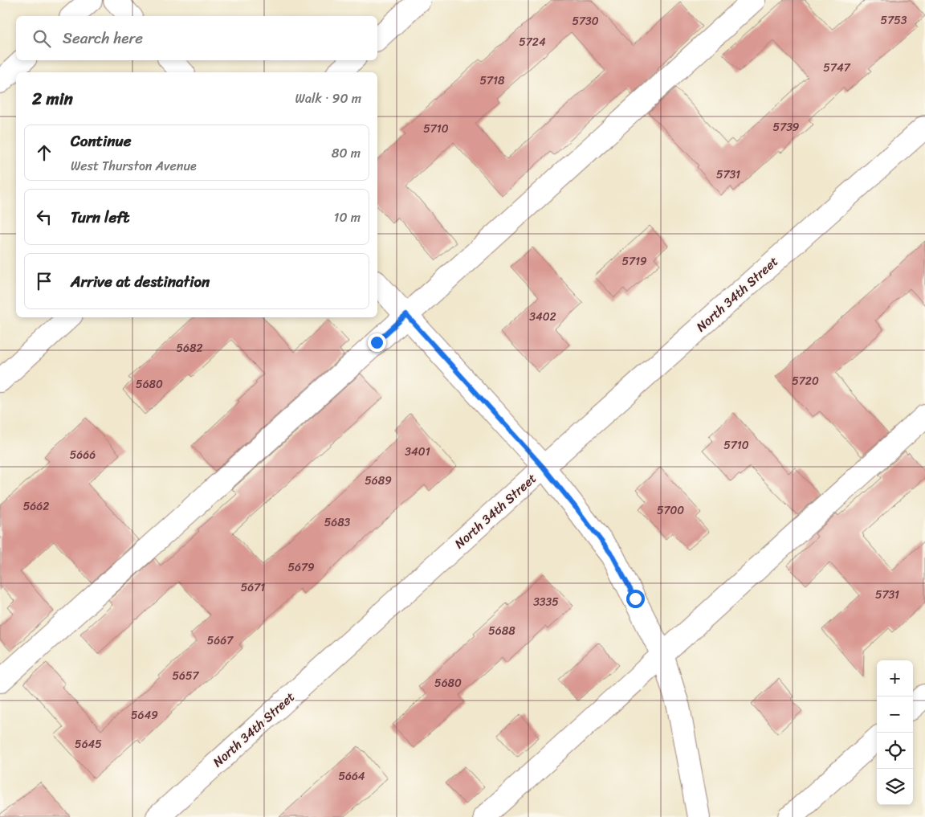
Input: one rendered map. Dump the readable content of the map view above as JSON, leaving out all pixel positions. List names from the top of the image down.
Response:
{
  "streets": {
    "street": ["North 34th Street"]
  },
  "house_numbers": [
    "5753",
    "5730",
    "5724",
    "5747",
    "5718",
    "5739",
    "5710",
    "5731",
    "5719",
    "3402",
    "5682",
    "5720",
    "5680",
    "5710",
    "3401",
    "5666",
    "5689",
    "5662",
    "5700",
    "5683",
    "5679",
    "5671",
    "5731",
    "3335",
    "5688",
    "5667",
    "5657",
    "5680",
    "5649",
    "5645",
    "5664"
  ],
  "page": {
    "search": "Search here",
    "heading": ["2 min", "Walk · 90 m"],
    "list": [
      ["Continue", "West Thurston Avenue", "80 m"],
      ["Turn left", "10 m"],
      "Arrive at destination"
    ],
    "map_buttons": ["+", "−"]
  }
}
